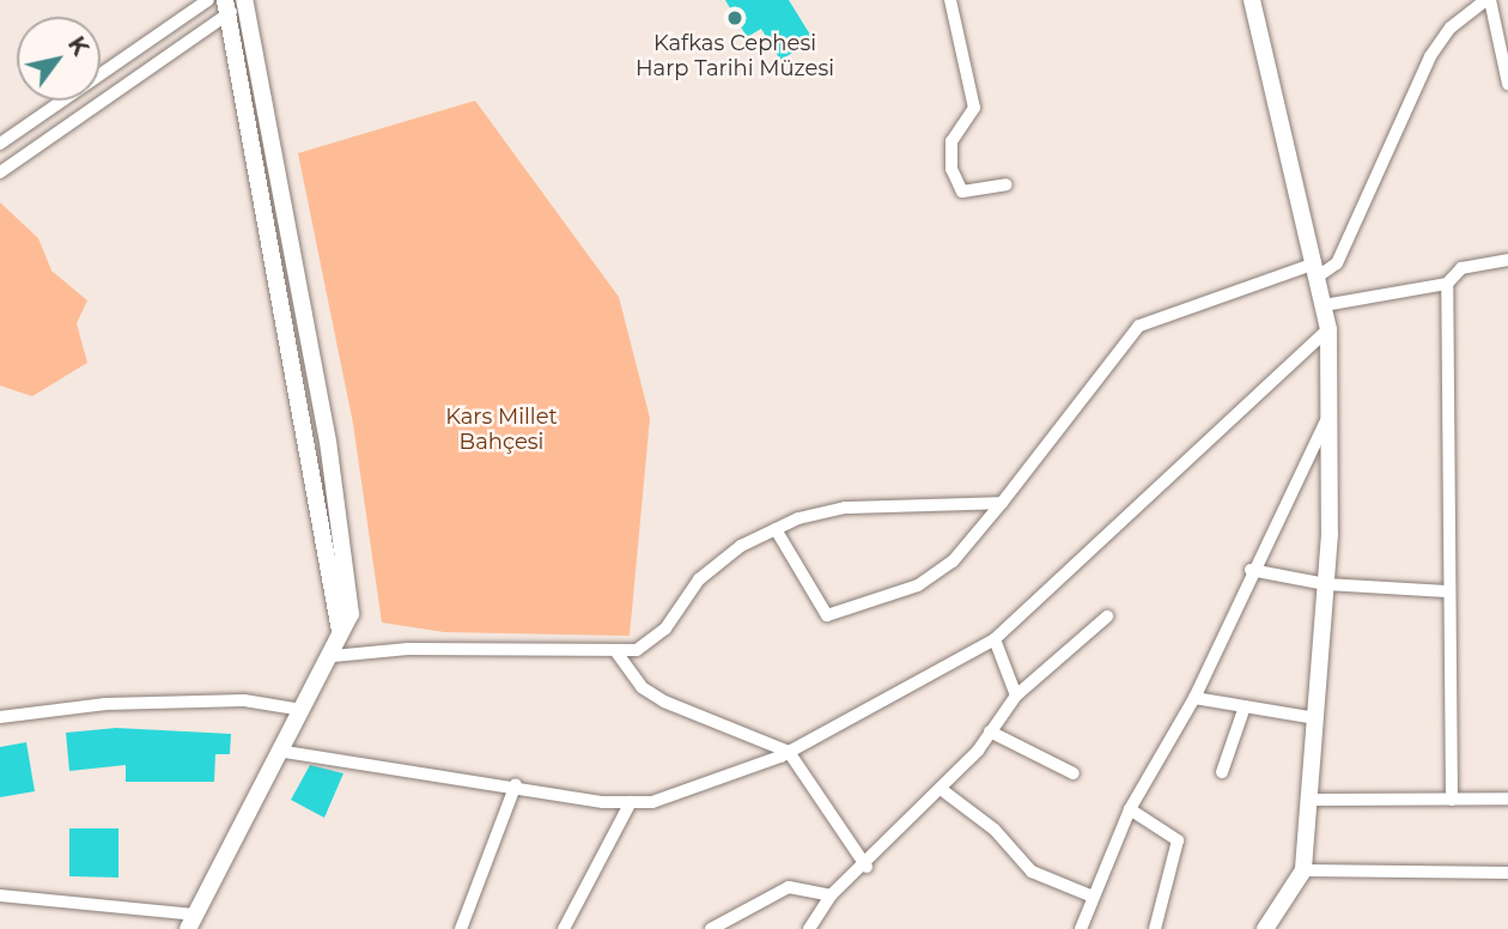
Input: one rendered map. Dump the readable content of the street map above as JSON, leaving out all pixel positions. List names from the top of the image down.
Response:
{
  "parks": ["Kars Millet Bahçesi"],
  "places": ["Kafkas Cephesi Harp Tarihi Müzesi"],
  "north": "top right"
}
